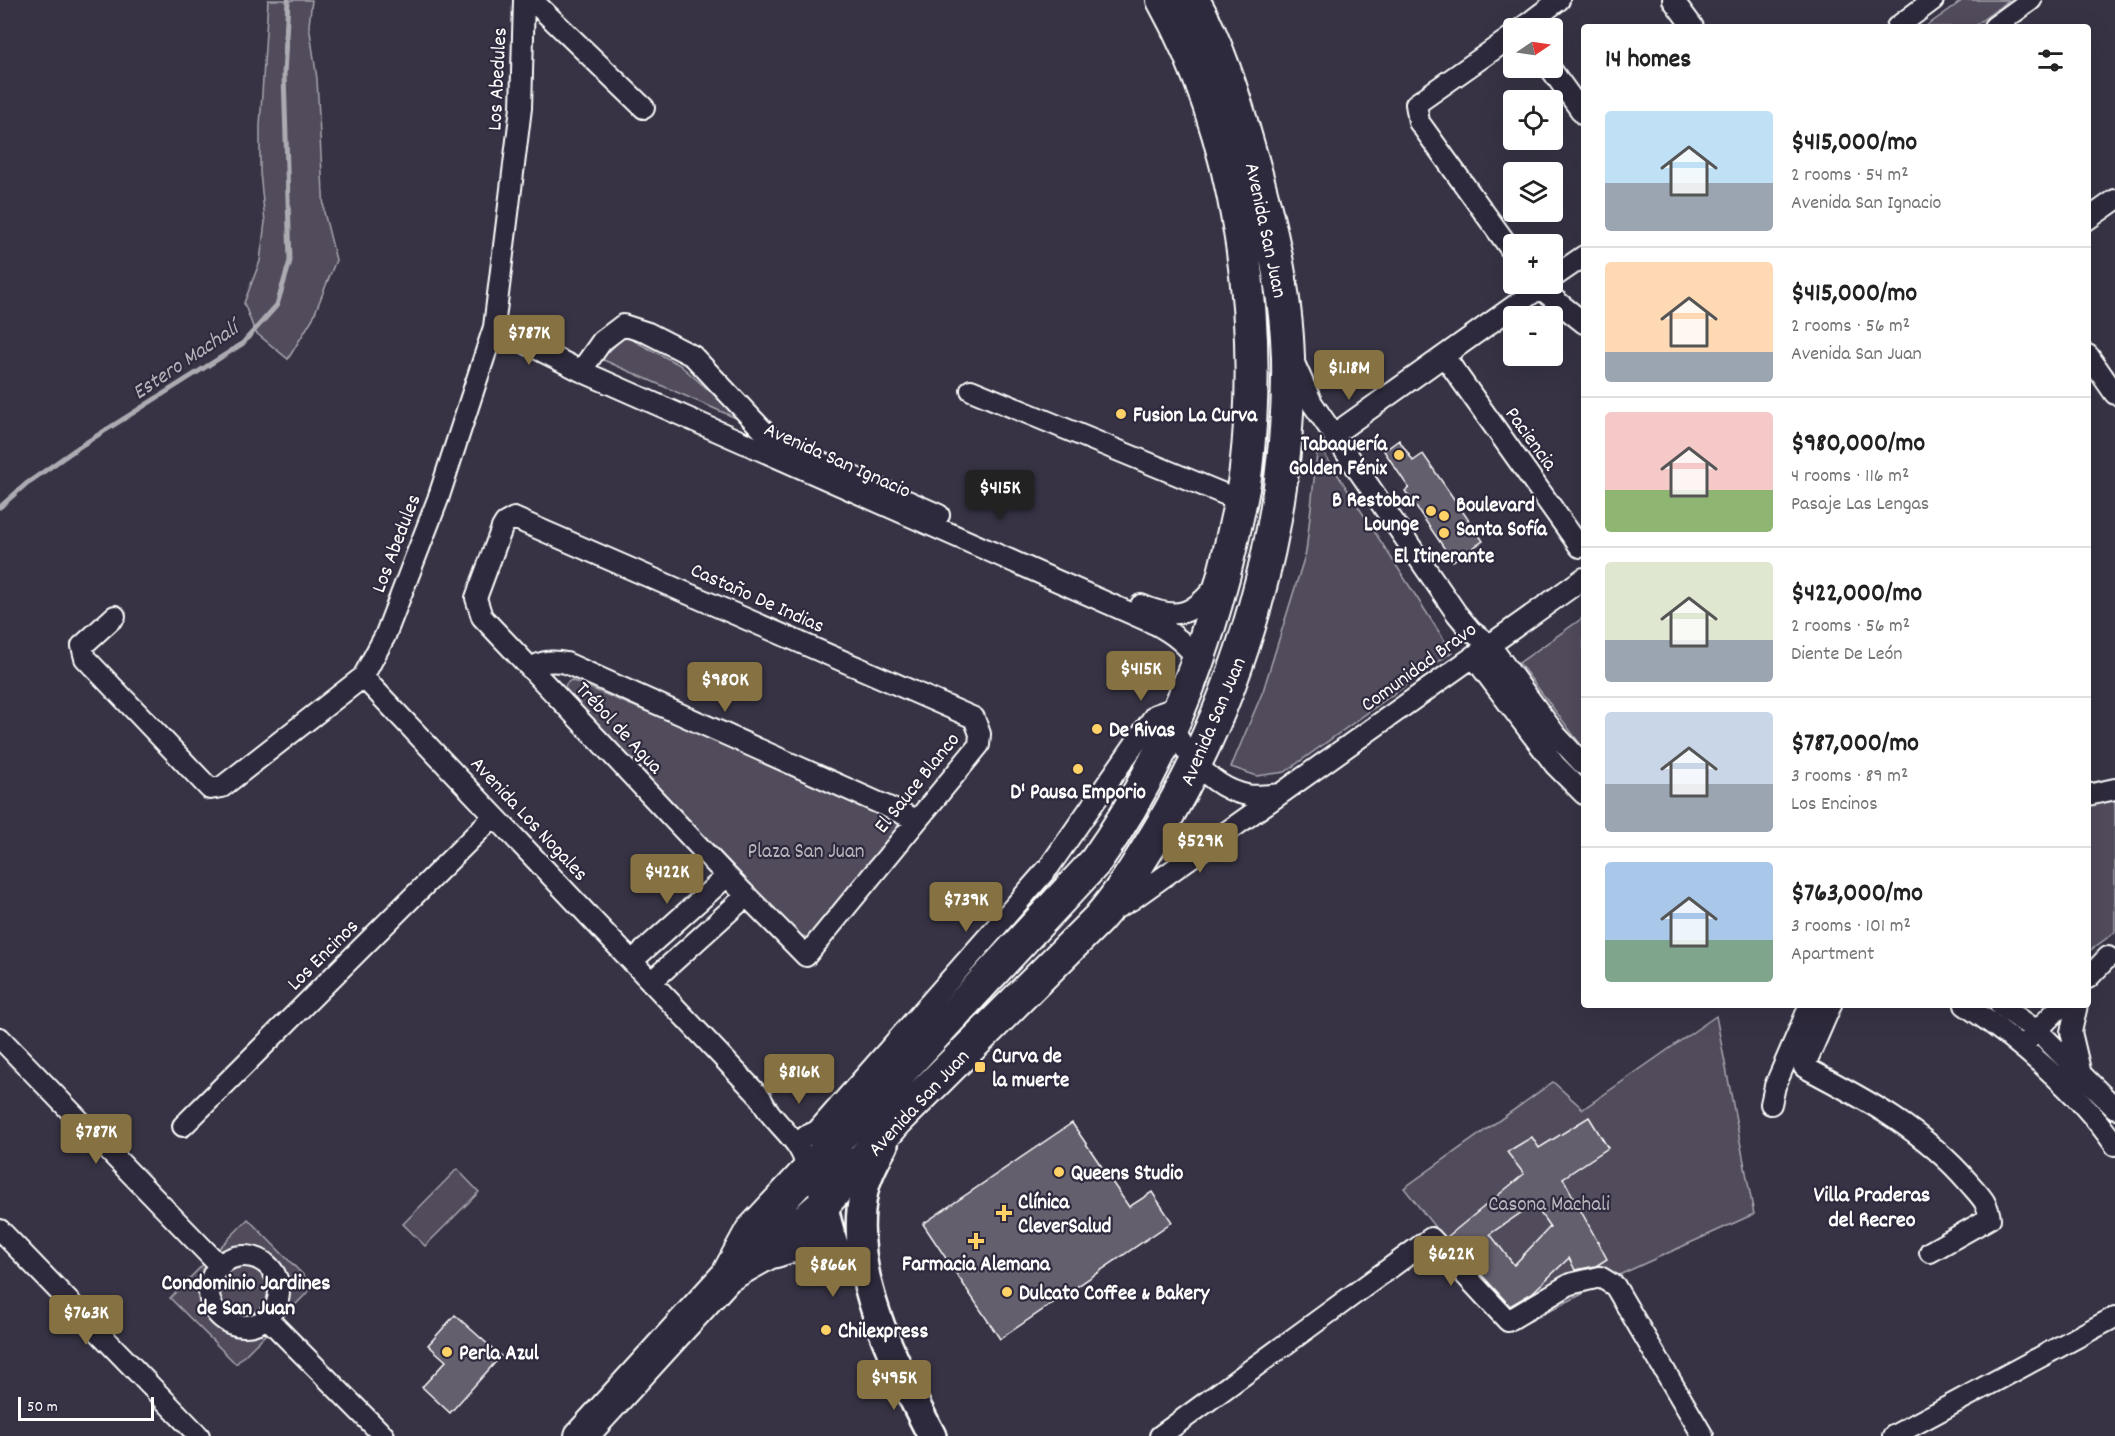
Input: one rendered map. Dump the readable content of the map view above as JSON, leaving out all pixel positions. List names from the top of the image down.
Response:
{
  "streets": {
    "main road": ["Avenida San Juan"],
    "street": [
      "Los Abedules",
      "Paciencia",
      "Avenida San Ignacio",
      "Castaño De Indias",
      "Comunidad Bravo",
      "Trébol de Agua",
      "El Sauce Blanco",
      "Avenida Los Nogales",
      "Los Encinos"
    ]
  },
  "crossings": [
    ["Los Abedules", "Avenida San Ignacio"],
    ["Los Abedules", "Avenida Los Nogales"],
    ["Avenida San Juan", "Avenida San Ignacio"],
    ["Avenida San Juan", "Comunidad Bravo"],
    ["Avenida San Juan", "Avenida Los Nogales"],
    ["Castaño De Indias", "Trébol de Agua"],
    ["Castaño De Indias", "El Sauce Blanco"],
    ["Trébol de Agua", "El Sauce Blanco"],
    ["Avenida Los Nogales", "Los Encinos"]
  ],
  "districts": ["Villa Praderas del Recreo", "Condominio Jardines de San Juan"],
  "water": ["Estero Machalí"],
  "parks": ["Plaza San Juan", "Casona Machali"],
  "places": {
    "other": [
      "Fusion La Curva",
      "Tabaquería Golden Fénix",
      "B Restobar Lounge",
      "Boulevard Santa Sofía",
      "El Itinerante",
      "De Rivas",
      "D' Pausa Emporio",
      "Queens Studio",
      "Dulcato Coffee & Bakery",
      "Chilexpress",
      "Perla Azul"
    ],
    "transit": ["Curva de la muerte"],
    "health": ["Clínica CleverSalud", "Farmacia Alemana"]
  },
  "scale_bar": "50 m",
  "north": "right",
  "page": {
    "map_buttons": ["+", "−"],
    "heading": "14 homes",
    "list": [
      {
        "name": "$415,000/mo",
        "note": "2 rooms · 54 m² · Avenida San Ignacio"
      },
      {
        "name": "$415,000/mo",
        "note": "2 rooms · 56 m² · Avenida San Juan"
      },
      {
        "name": "$980,000/mo",
        "note": "4 rooms · 116 m² · Pasaje Las Lengas"
      },
      {
        "name": "$422,000/mo",
        "note": "2 rooms · 56 m² · Diente De León"
      },
      {
        "name": "$787,000/mo",
        "note": "3 rooms · 89 m² · Los Encinos"
      },
      {
        "name": "$763,000/mo",
        "note": "3 rooms · 101 m² · Apartment"
      }
    ],
    "price": [
      "$787K",
      "$1.18M",
      "$415K",
      "$415K",
      "$980K",
      "$529K",
      "$422K",
      "$739K",
      "$816K",
      "$787K",
      "$622K",
      "$866K",
      "$763K",
      "$495K"
    ],
    "scale": "50 m"
  }
}
